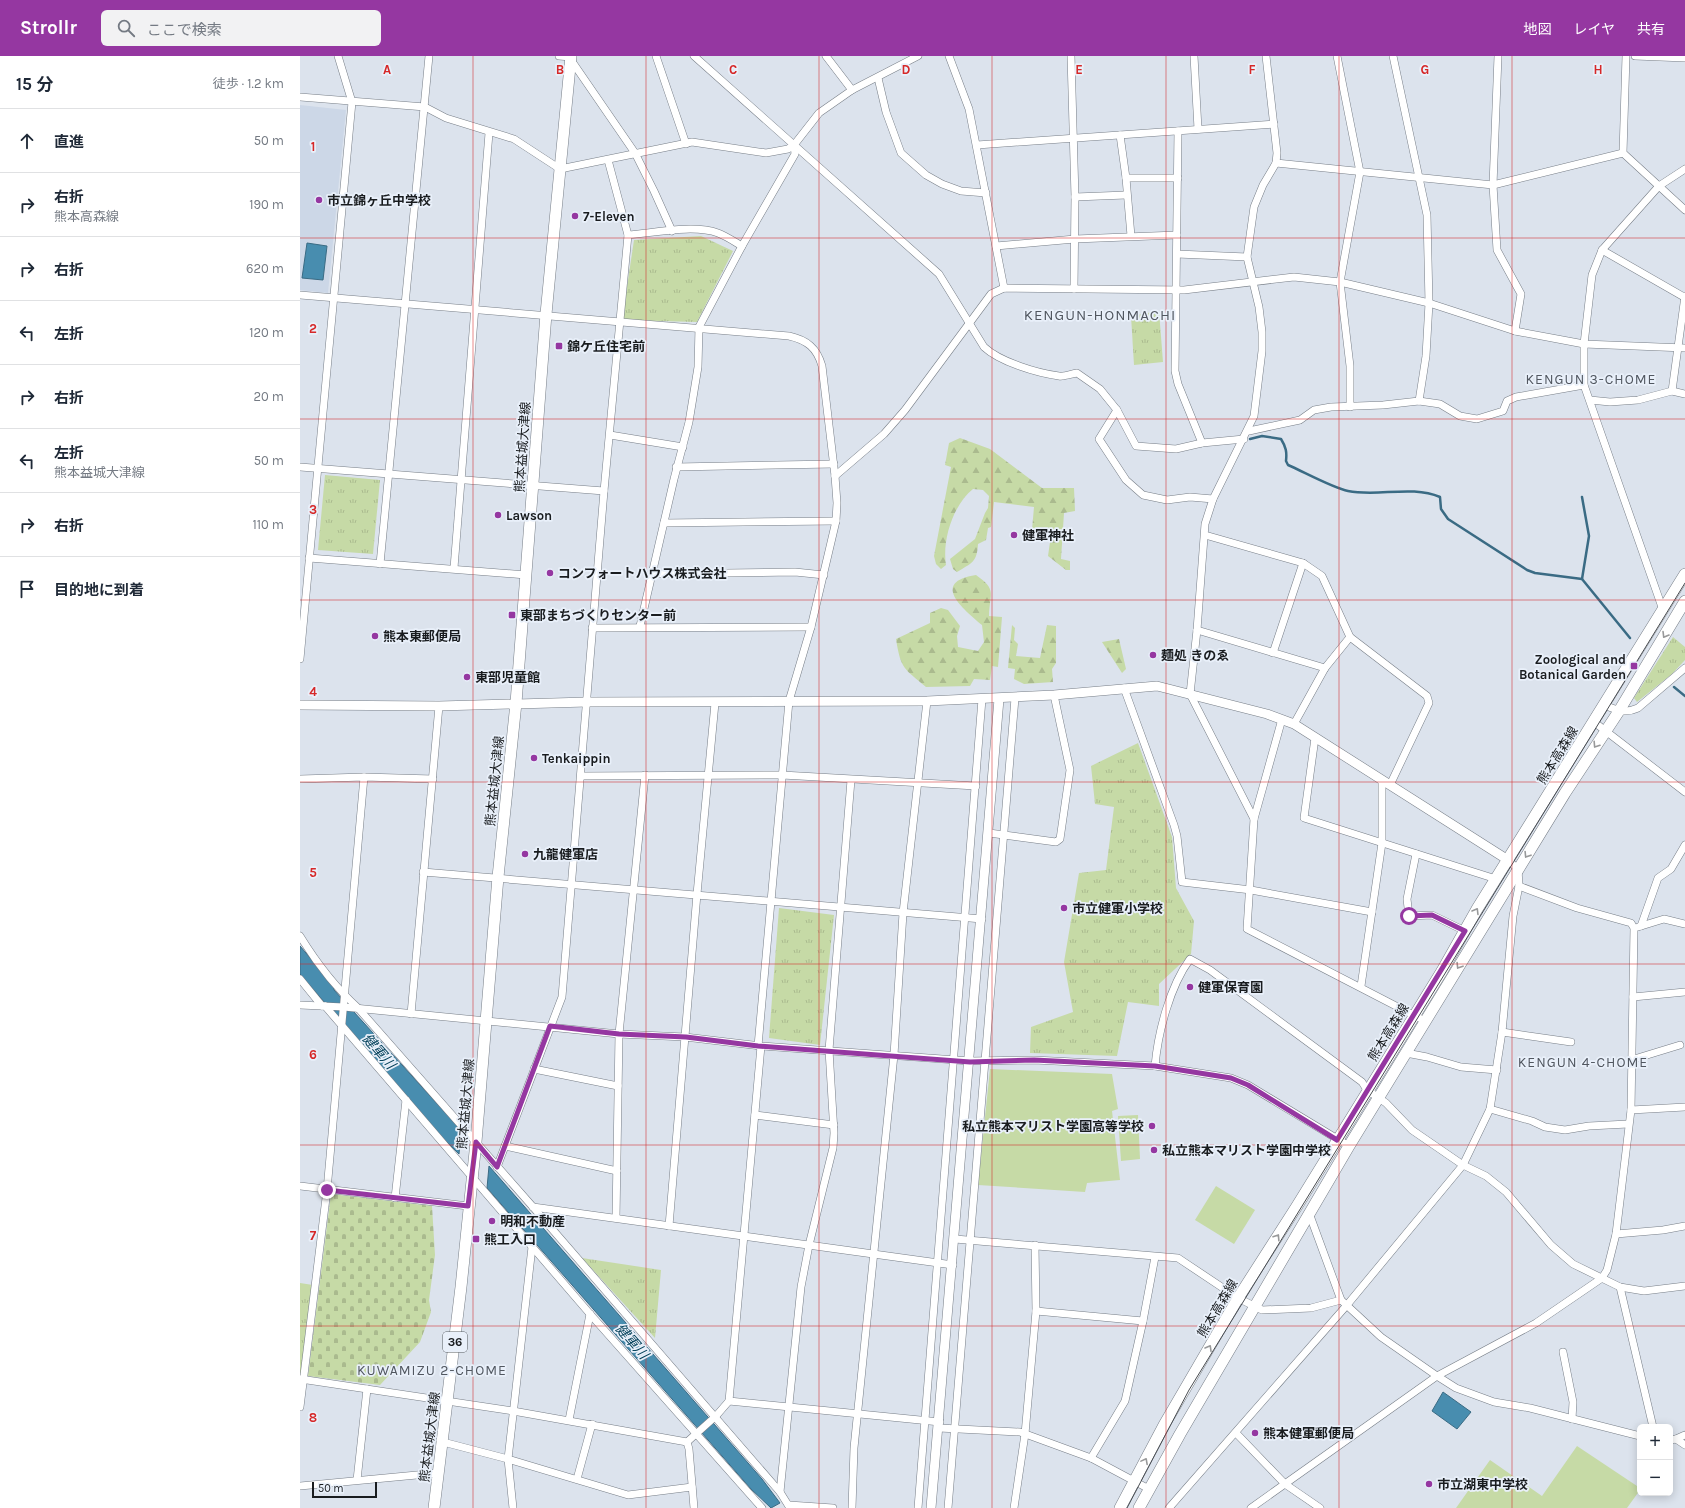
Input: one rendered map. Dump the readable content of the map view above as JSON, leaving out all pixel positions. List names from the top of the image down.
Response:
{
  "streets": {
    "main road": ["熊本益城大津線", "熊本高森線", "36"]
  },
  "districts": [
    "KENGUN-HONMACHI",
    "KENGUN 3-CHOME",
    "KENGUN 4-CHOME",
    "KUWAMIZU 2-CHOME"
  ],
  "water": ["健軍川"],
  "places": {
    "other": [
      "市立錦ヶ丘中学校",
      "7-Eleven",
      "Lawson",
      "健軍神社",
      "コンフォートハウス株式会社",
      "熊本東郵便局",
      "麺処 きのゑ",
      "東部児童館",
      "Tenkaippin",
      "九龍健軍店",
      "市立健軍小学校",
      "健軍保育園",
      "私立熊本マリスト学園高等学校",
      "私立熊本マリスト学園中学校",
      "明和不動産",
      "熊本健軍郵便局",
      "市立湖東中学校"
    ],
    "transit": [
      "錦ケ丘住宅前",
      "東部まちづくりセンター前",
      "Zoological and Botanical Garden",
      "熊工入口"
    ]
  },
  "scale_bar": "50 m",
  "page": {
    "header": "Strollr",
    "search": "ここで検索",
    "nav": ["地図", "レイヤ", "共有"],
    "heading": ["15 分", "徒歩 · 1.2 km"],
    "list": [
      ["直進", "50 m"],
      ["右折", "熊本高森線", "190 m"],
      ["右折", "620 m"],
      ["左折", "120 m"],
      ["右折", "20 m"],
      ["左折", "熊本益城大津線", "50 m"],
      ["右折", "110 m"],
      "目的地に到着"
    ],
    "map_buttons": ["+", "−"],
    "scale": "50 m"
  },
  "grid": {
    "columns": [
      "A",
      "B",
      "C",
      "D",
      "E",
      "F",
      "G",
      "H"
    ],
    "rows": [
      "1",
      "2",
      "3",
      "4",
      "5",
      "6",
      "7",
      "8"
    ]
  }
}
